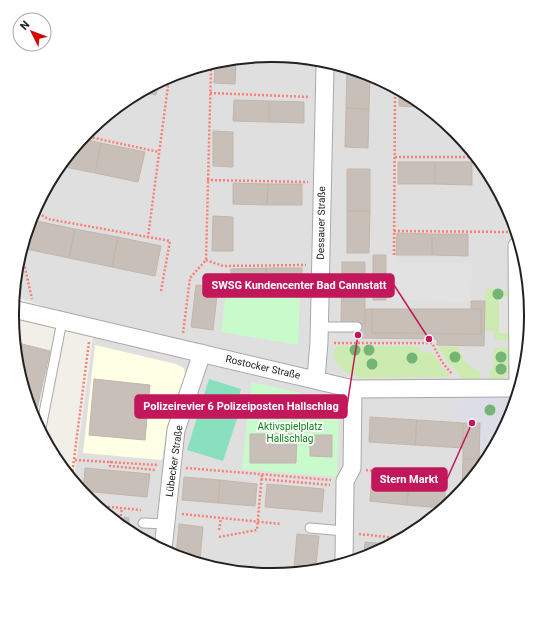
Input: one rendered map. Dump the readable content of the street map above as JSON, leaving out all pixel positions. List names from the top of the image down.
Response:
{
  "streets": {
    "street": ["Dessauer Straße", "Rostocker Straße", "Lübecker Straße"]
  },
  "crossings": [
    ["Dessauer Straße", "Rostocker Straße"],
    ["Rostocker Straße", "Lübecker Straße"]
  ],
  "parks": ["Aktivspielplatz Hallschlag"],
  "places": ["Polizeirevier 6 Polizeiposten Hallschlag", "SWSG Kundencenter Bad Cannstatt", "Stern Markt"],
  "north": "top left"
}
